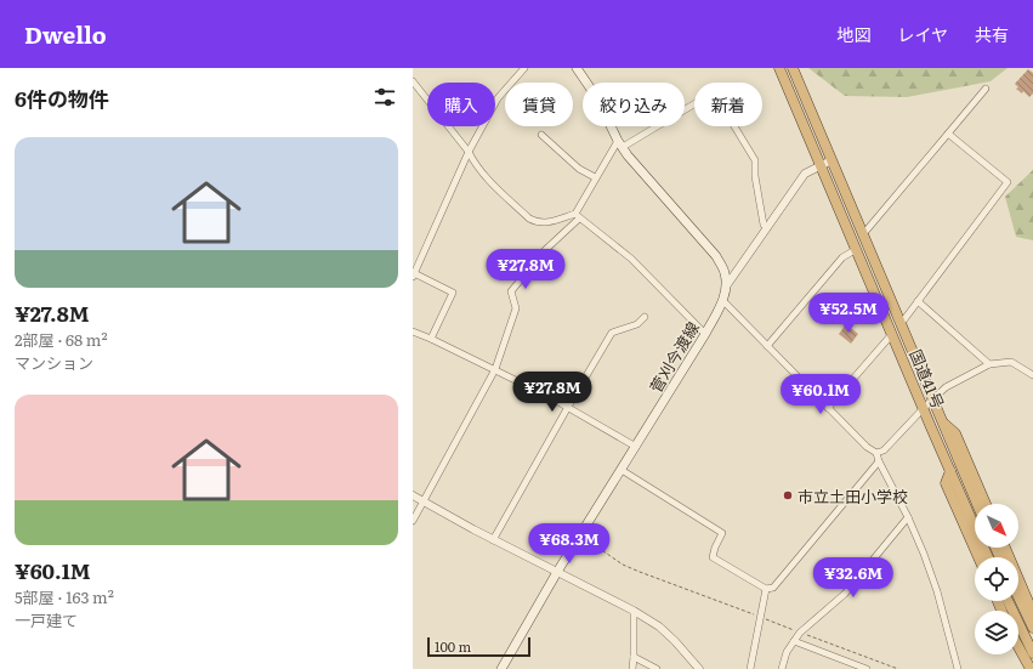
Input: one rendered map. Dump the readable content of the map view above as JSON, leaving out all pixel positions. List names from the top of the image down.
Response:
{
  "streets": {
    "highway": ["国道41号"],
    "main road": ["菅刈今渡線"]
  },
  "places": ["市立土田小学校"],
  "scale_bar": "100 m",
  "north": "bottom right",
  "page": {
    "header": "Dwello",
    "nav": ["地図", "レイヤ", "共有"],
    "heading": "6件の物件",
    "chip": [
      "購入",
      "賃貸",
      "絞り込み",
      "新着"
    ],
    "list": [
      {
        "name": "¥27.8M",
        "note": "2部屋 · 68 m² · マンション"
      },
      {
        "name": "¥60.1M",
        "note": "5部屋 · 163 m² · 一戸建て"
      }
    ],
    "price": [
      "¥27.8M",
      "¥52.5M",
      "¥27.8M",
      "¥60.1M",
      "¥68.3M",
      "¥32.6M"
    ],
    "scale": "100 m"
  }
}
